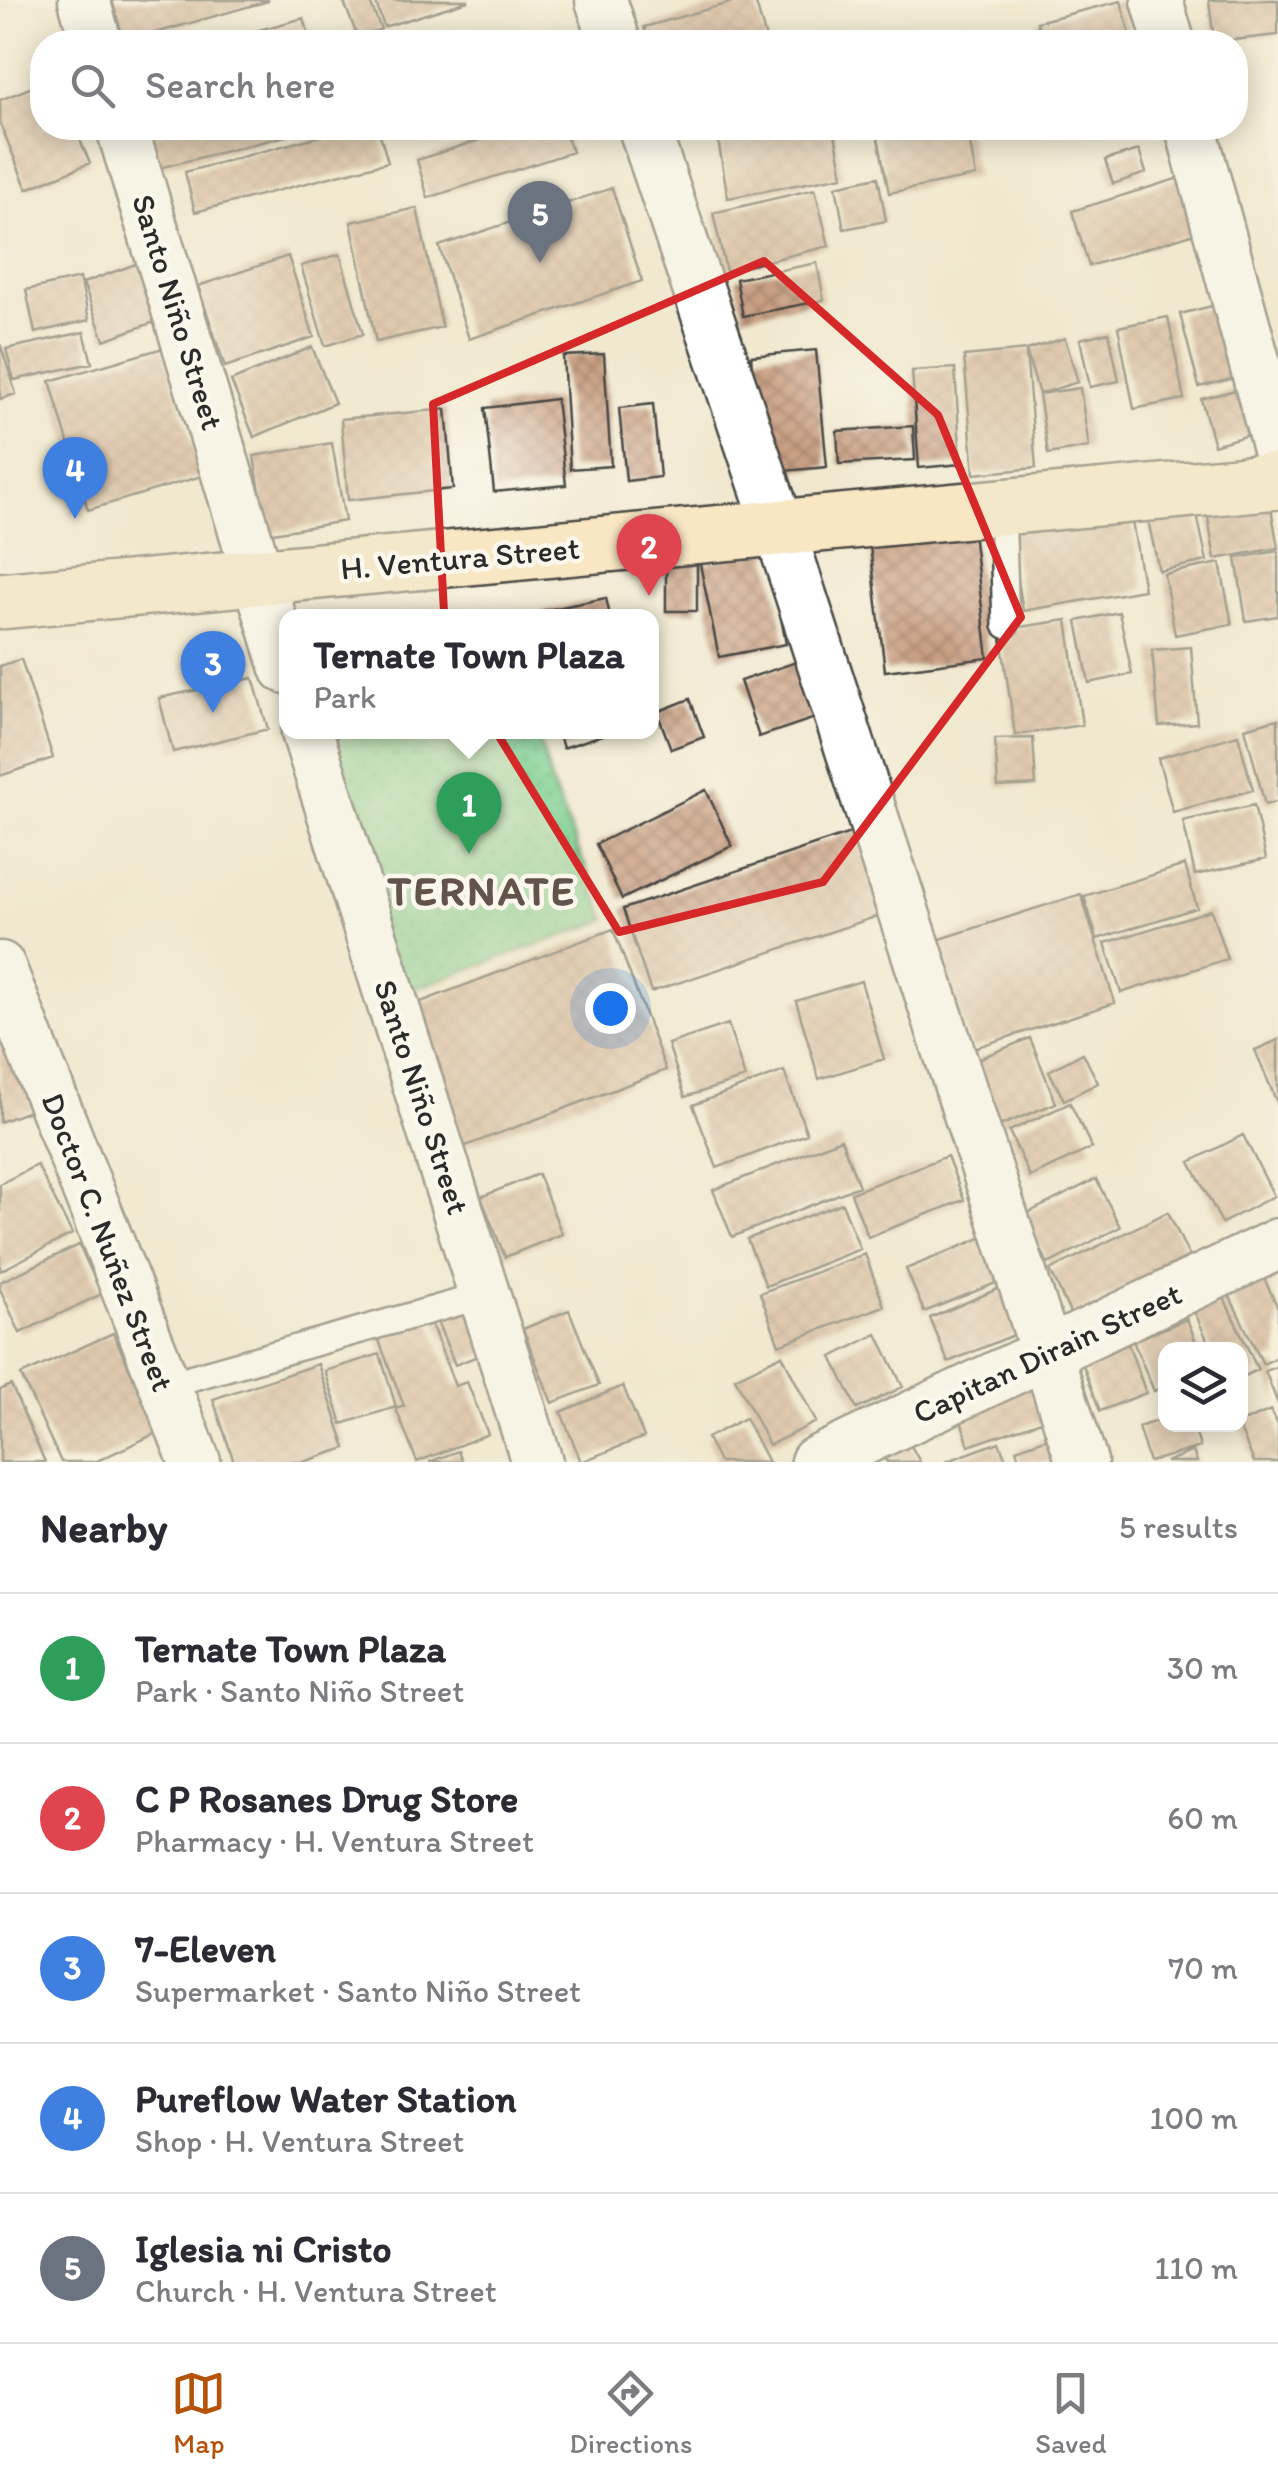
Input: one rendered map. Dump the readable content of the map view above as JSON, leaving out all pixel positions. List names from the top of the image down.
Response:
{
  "streets": {
    "main road": ["H. Ventura Street"],
    "street": ["Santo Niño Street", "Doctor C. Nuñez Street", "Capitan Dirain Street"]
  },
  "crossings": [
    ["Santo Niño Street", "H. Ventura Street"]
  ],
  "districts": ["TERNATE"],
  "page": {
    "search": "Search here",
    "pins": [
      "5",
      "4",
      "2",
      "3",
      "1"
    ],
    "popup": ["Ternate Town Plaza", "Park"],
    "heading": ["Nearby", "5 results"],
    "list": [
      {
        "mark": "1",
        "name": "Ternate Town Plaza",
        "note": "Park · Santo Niño Street",
        "value": "30 m"
      },
      {
        "mark": "2",
        "name": "C P Rosanes Drug Store",
        "note": "Pharmacy · H. Ventura Street",
        "value": "60 m"
      },
      {
        "mark": "3",
        "name": "7-Eleven",
        "note": "Supermarket · Santo Niño Street",
        "value": "70 m"
      },
      {
        "mark": "4",
        "name": "Pureflow Water Station",
        "note": "Shop · H. Ventura Street",
        "value": "100 m"
      },
      {
        "mark": "5",
        "name": "Iglesia ni Cristo",
        "note": "Church · H. Ventura Street",
        "value": "110 m"
      }
    ],
    "nav": ["Map", "Directions", "Saved"]
  }
}
